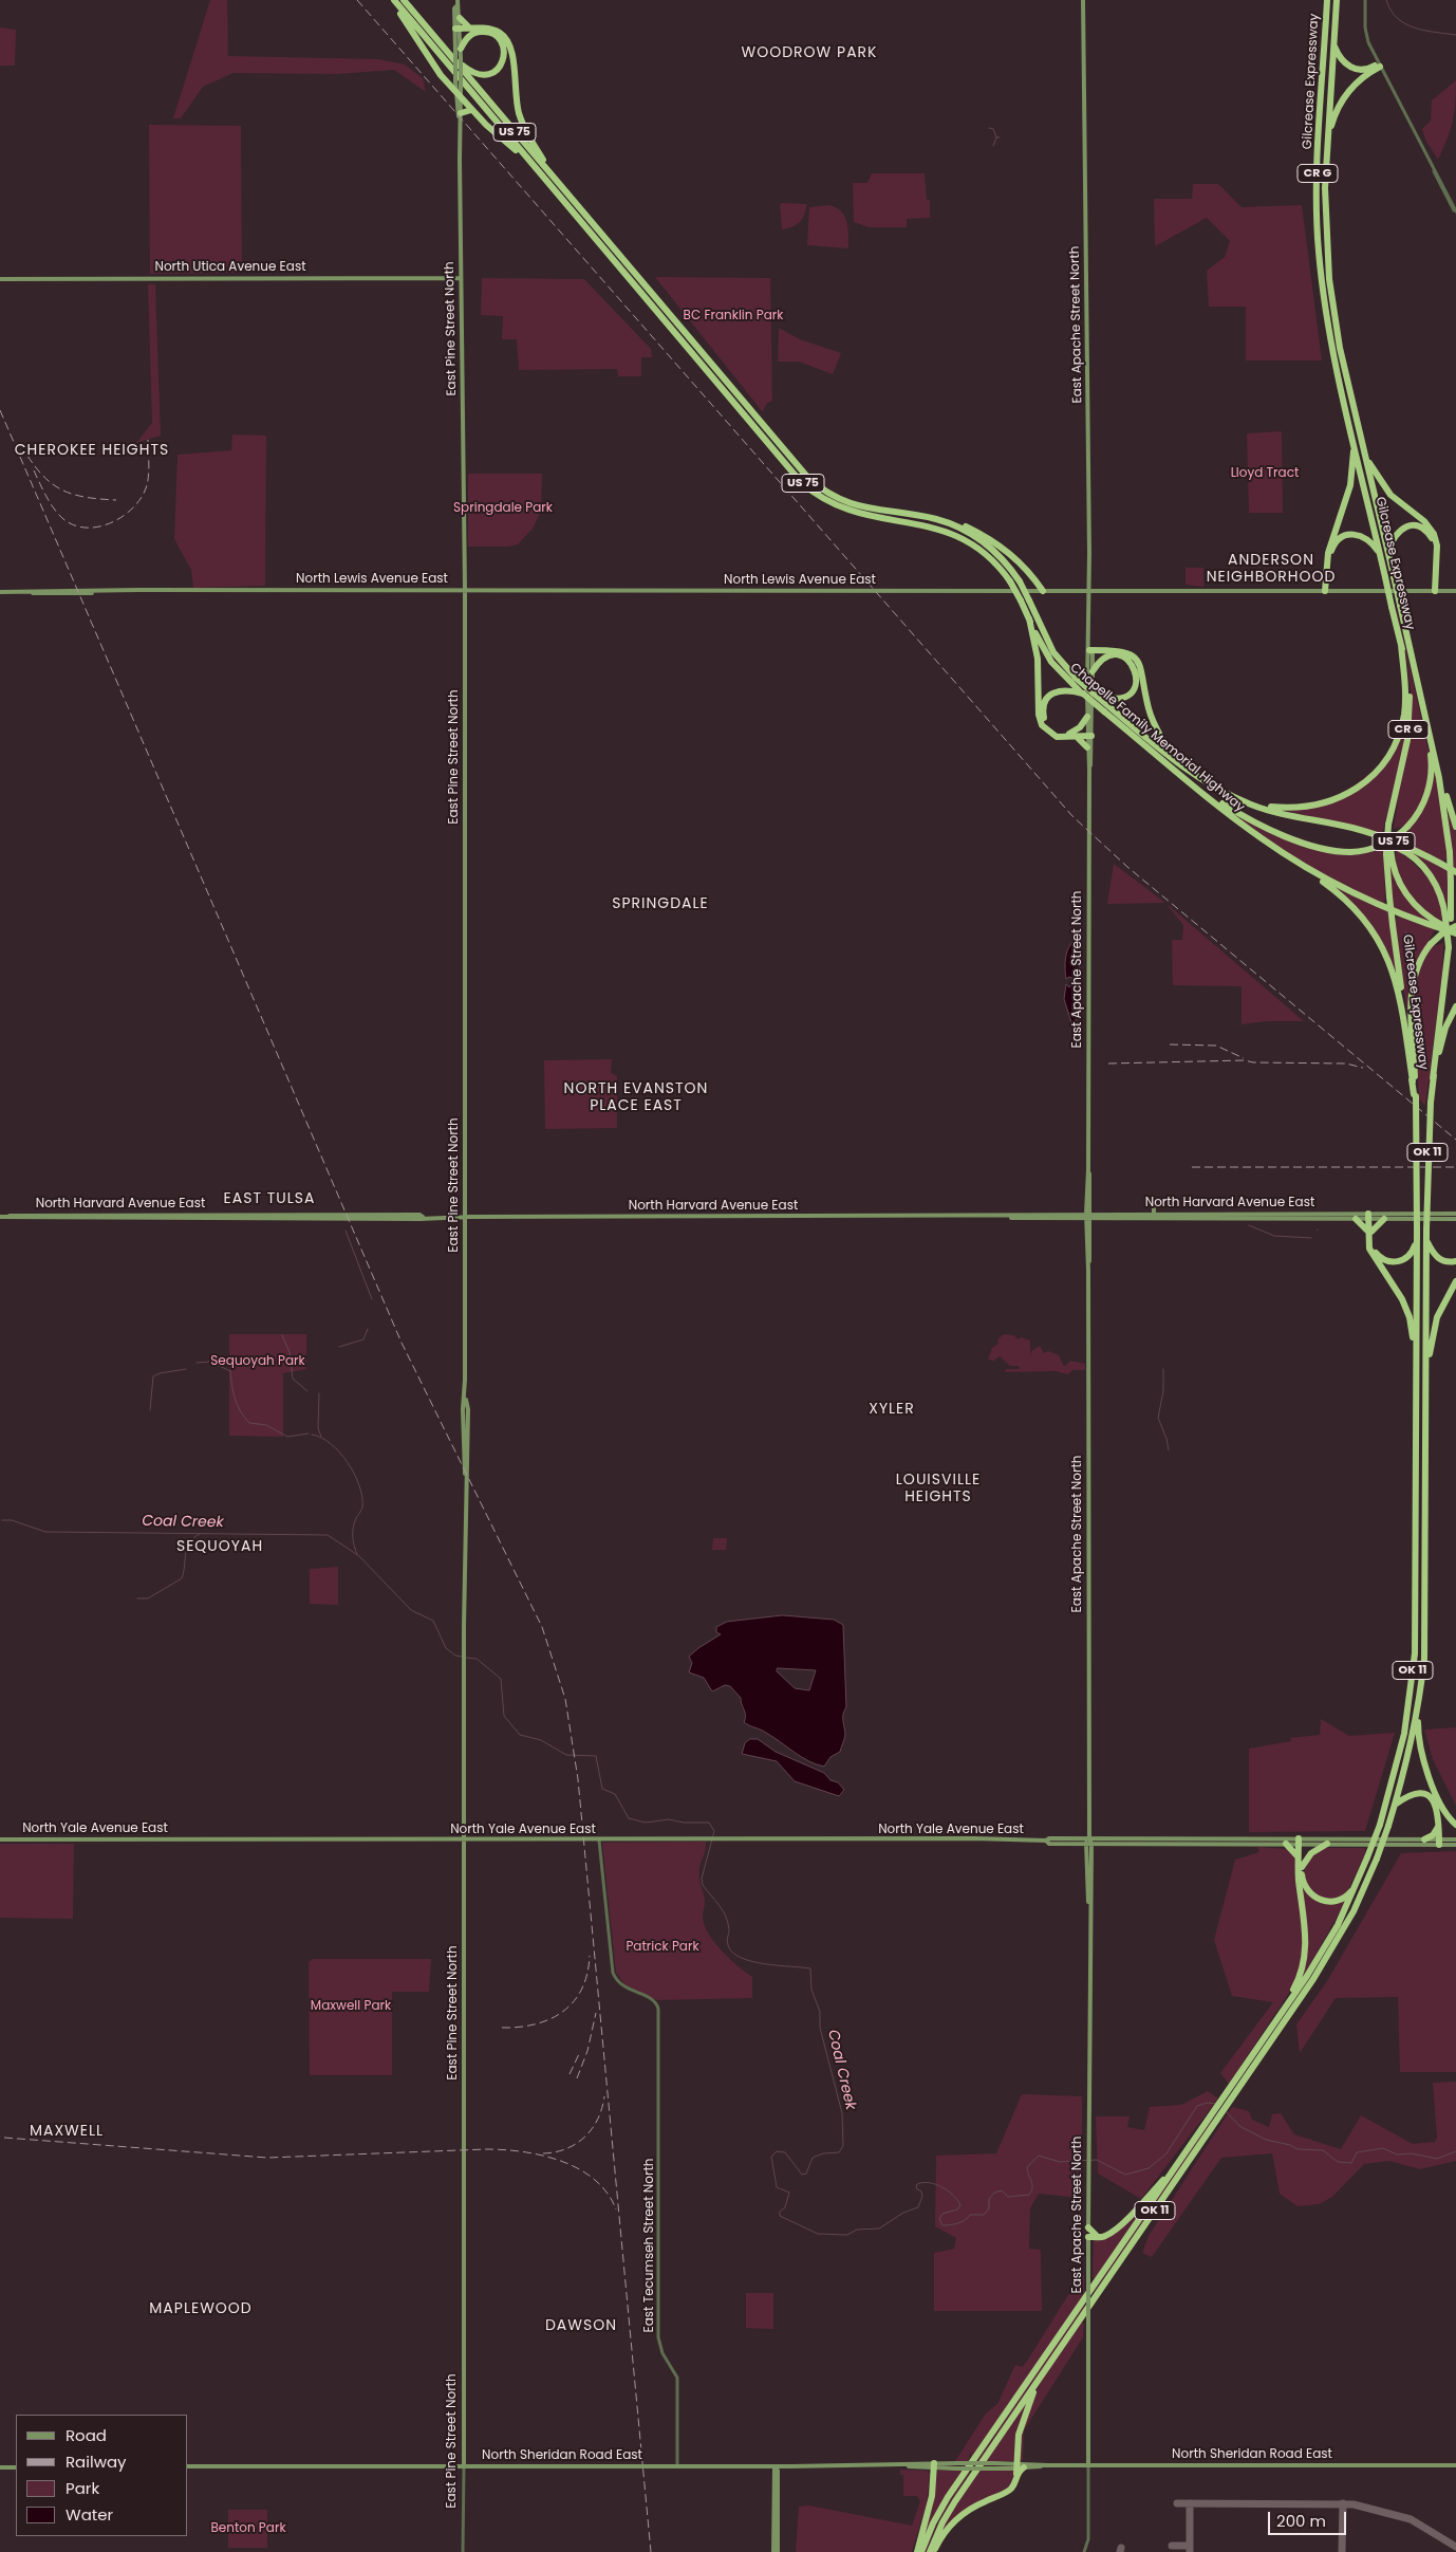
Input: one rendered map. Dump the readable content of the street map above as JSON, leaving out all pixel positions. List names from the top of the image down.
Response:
{
  "streets": {
    "highway": [
      "Gilcrease Expressway",
      "US 75",
      "CR G",
      "Chapelle Family Memorial Highway",
      "OK 11"
    ],
    "main road": [
      "North Utica Avenue East",
      "East Apache Street North",
      "East Pine Street North",
      "North Lewis Avenue East",
      "North Harvard Avenue East",
      "North Yale Avenue East",
      "North Sheridan Road East"
    ],
    "street": ["East Tecumseh Street North"]
  },
  "crossings": [
    ["Gilcrease Expressway", "OK 11"],
    ["North Utica Avenue East", "East Pine Street North"],
    ["East Apache Street North", "North Lewis Avenue East"],
    ["East Apache Street North", "North Harvard Avenue East"],
    ["East Apache Street North", "North Yale Avenue East"],
    ["East Apache Street North", "North Sheridan Road East"],
    ["East Pine Street North", "North Lewis Avenue East"],
    ["East Pine Street North", "Chapelle Family Memorial Highway"],
    ["East Pine Street North", "North Harvard Avenue East"],
    ["East Pine Street North", "North Yale Avenue East"],
    ["East Pine Street North", "North Sheridan Road East"],
    ["North Yale Avenue East", "East Tecumseh Street North"],
    ["East Tecumseh Street North", "North Sheridan Road East"]
  ],
  "districts": [
    "WOODROW PARK",
    "CHEROKEE HEIGHTS",
    "ANDERSON NEIGHBORHOOD",
    "SPRINGDALE",
    "NORTH EVANSTON PLACE EAST",
    "EAST TULSA",
    "XYLER",
    "LOUISVILLE HEIGHTS",
    "SEQUOYAH",
    "MAXWELL",
    "MAPLEWOOD",
    "DAWSON"
  ],
  "water": ["Coal Creek"],
  "parks": [
    "BC Franklin Park",
    "Lloyd Tract",
    "Springdale Park",
    "Sequoyah Park",
    "Patrick Park",
    "Maxwell Park",
    "Benton Park"
  ],
  "legend": [
    "Road",
    "Railway",
    "Park",
    "Water"
  ],
  "scale_bar": "200 m"
}
